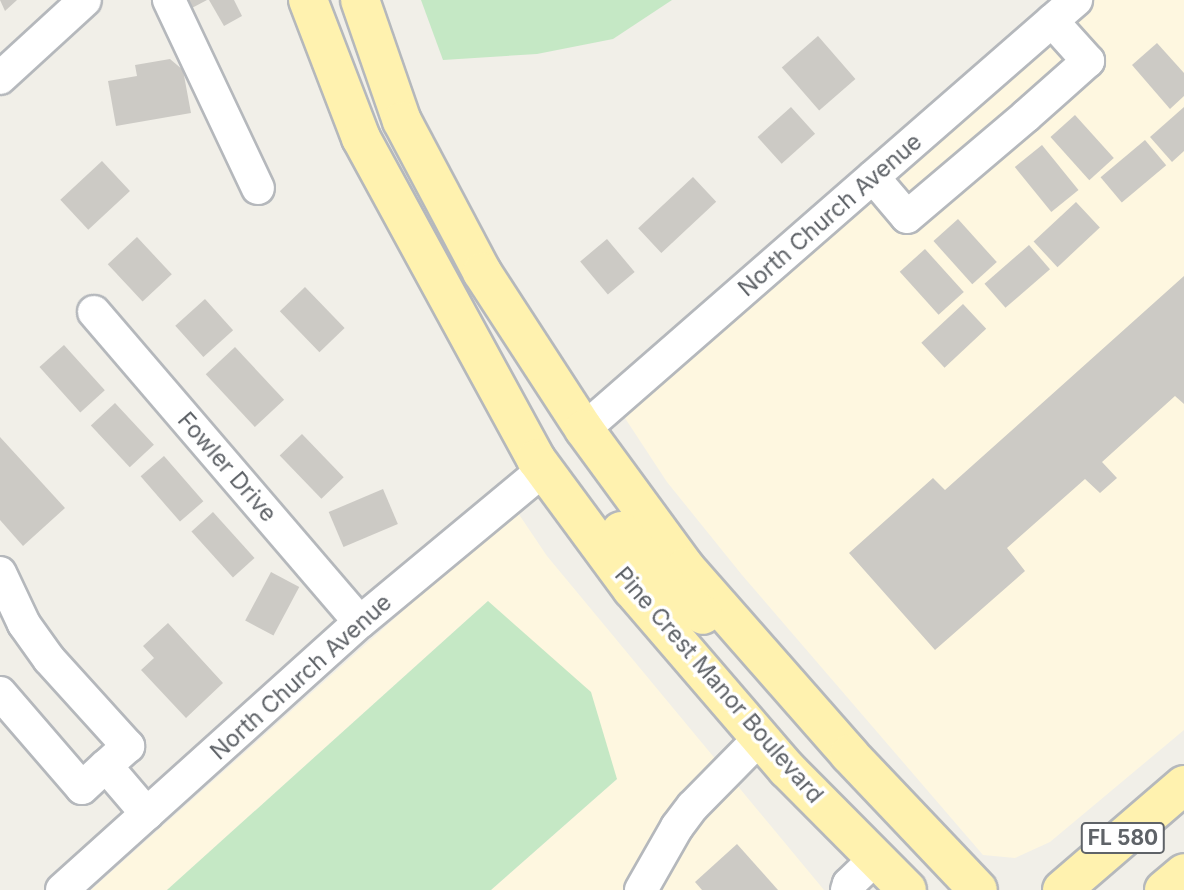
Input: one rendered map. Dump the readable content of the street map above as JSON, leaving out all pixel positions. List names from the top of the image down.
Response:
{
  "streets": {
    "main road": ["Pine Crest Manor Boulevard", "FL 580"],
    "street": ["North Church Avenue", "Fowler Drive"]
  },
  "crossings": [
    ["North Church Avenue", "Fowler Drive"],
    ["North Church Avenue", "Pine Crest Manor Boulevard"]
  ]
}
